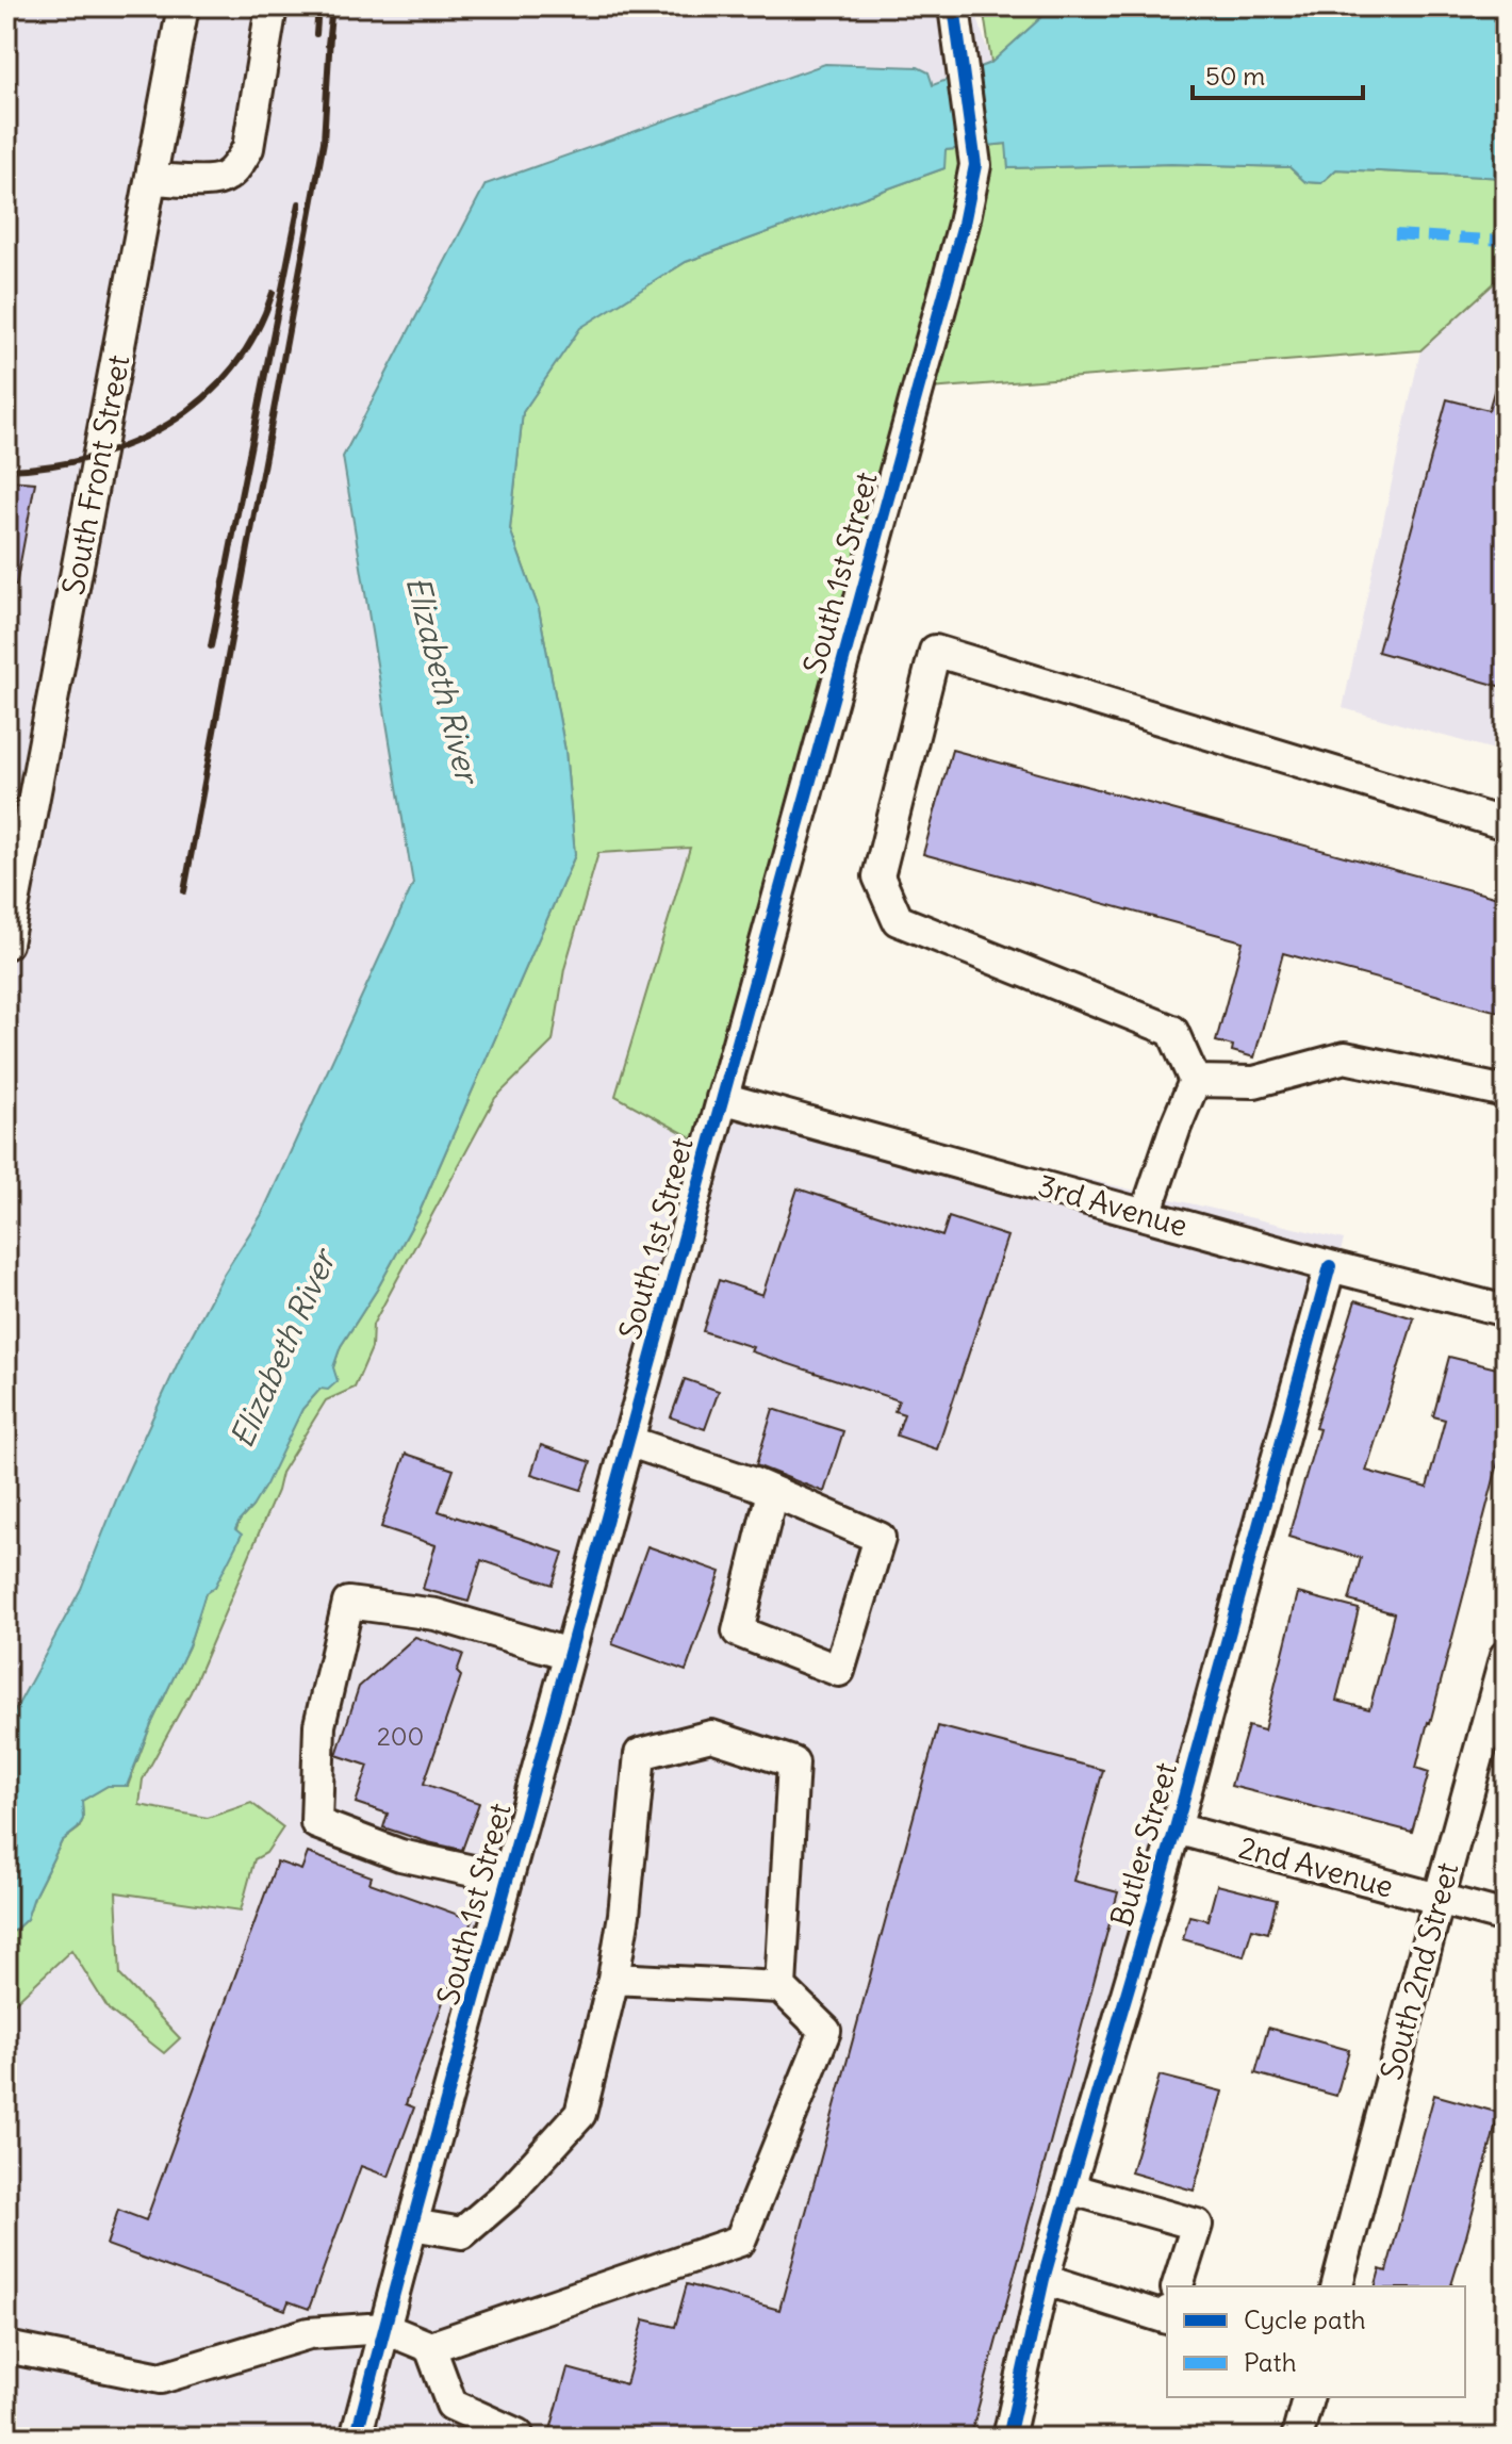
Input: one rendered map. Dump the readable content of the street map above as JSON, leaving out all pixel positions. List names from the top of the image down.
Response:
{
  "streets": {
    "street": [
      "South Front Street",
      "South 1st Street",
      "3rd Avenue",
      "Butler Street",
      "2nd Avenue",
      "South 2nd Street"
    ]
  },
  "crossings": [
    ["South 1st Street", "3rd Avenue"],
    ["3rd Avenue", "Butler Street"],
    ["Butler Street", "2nd Avenue"],
    ["2nd Avenue", "South 2nd Street"]
  ],
  "water": ["Elizabeth River"],
  "house_numbers": ["200"],
  "legend": ["Cycle path", "Path"],
  "scale_bar": "50 m"
}
